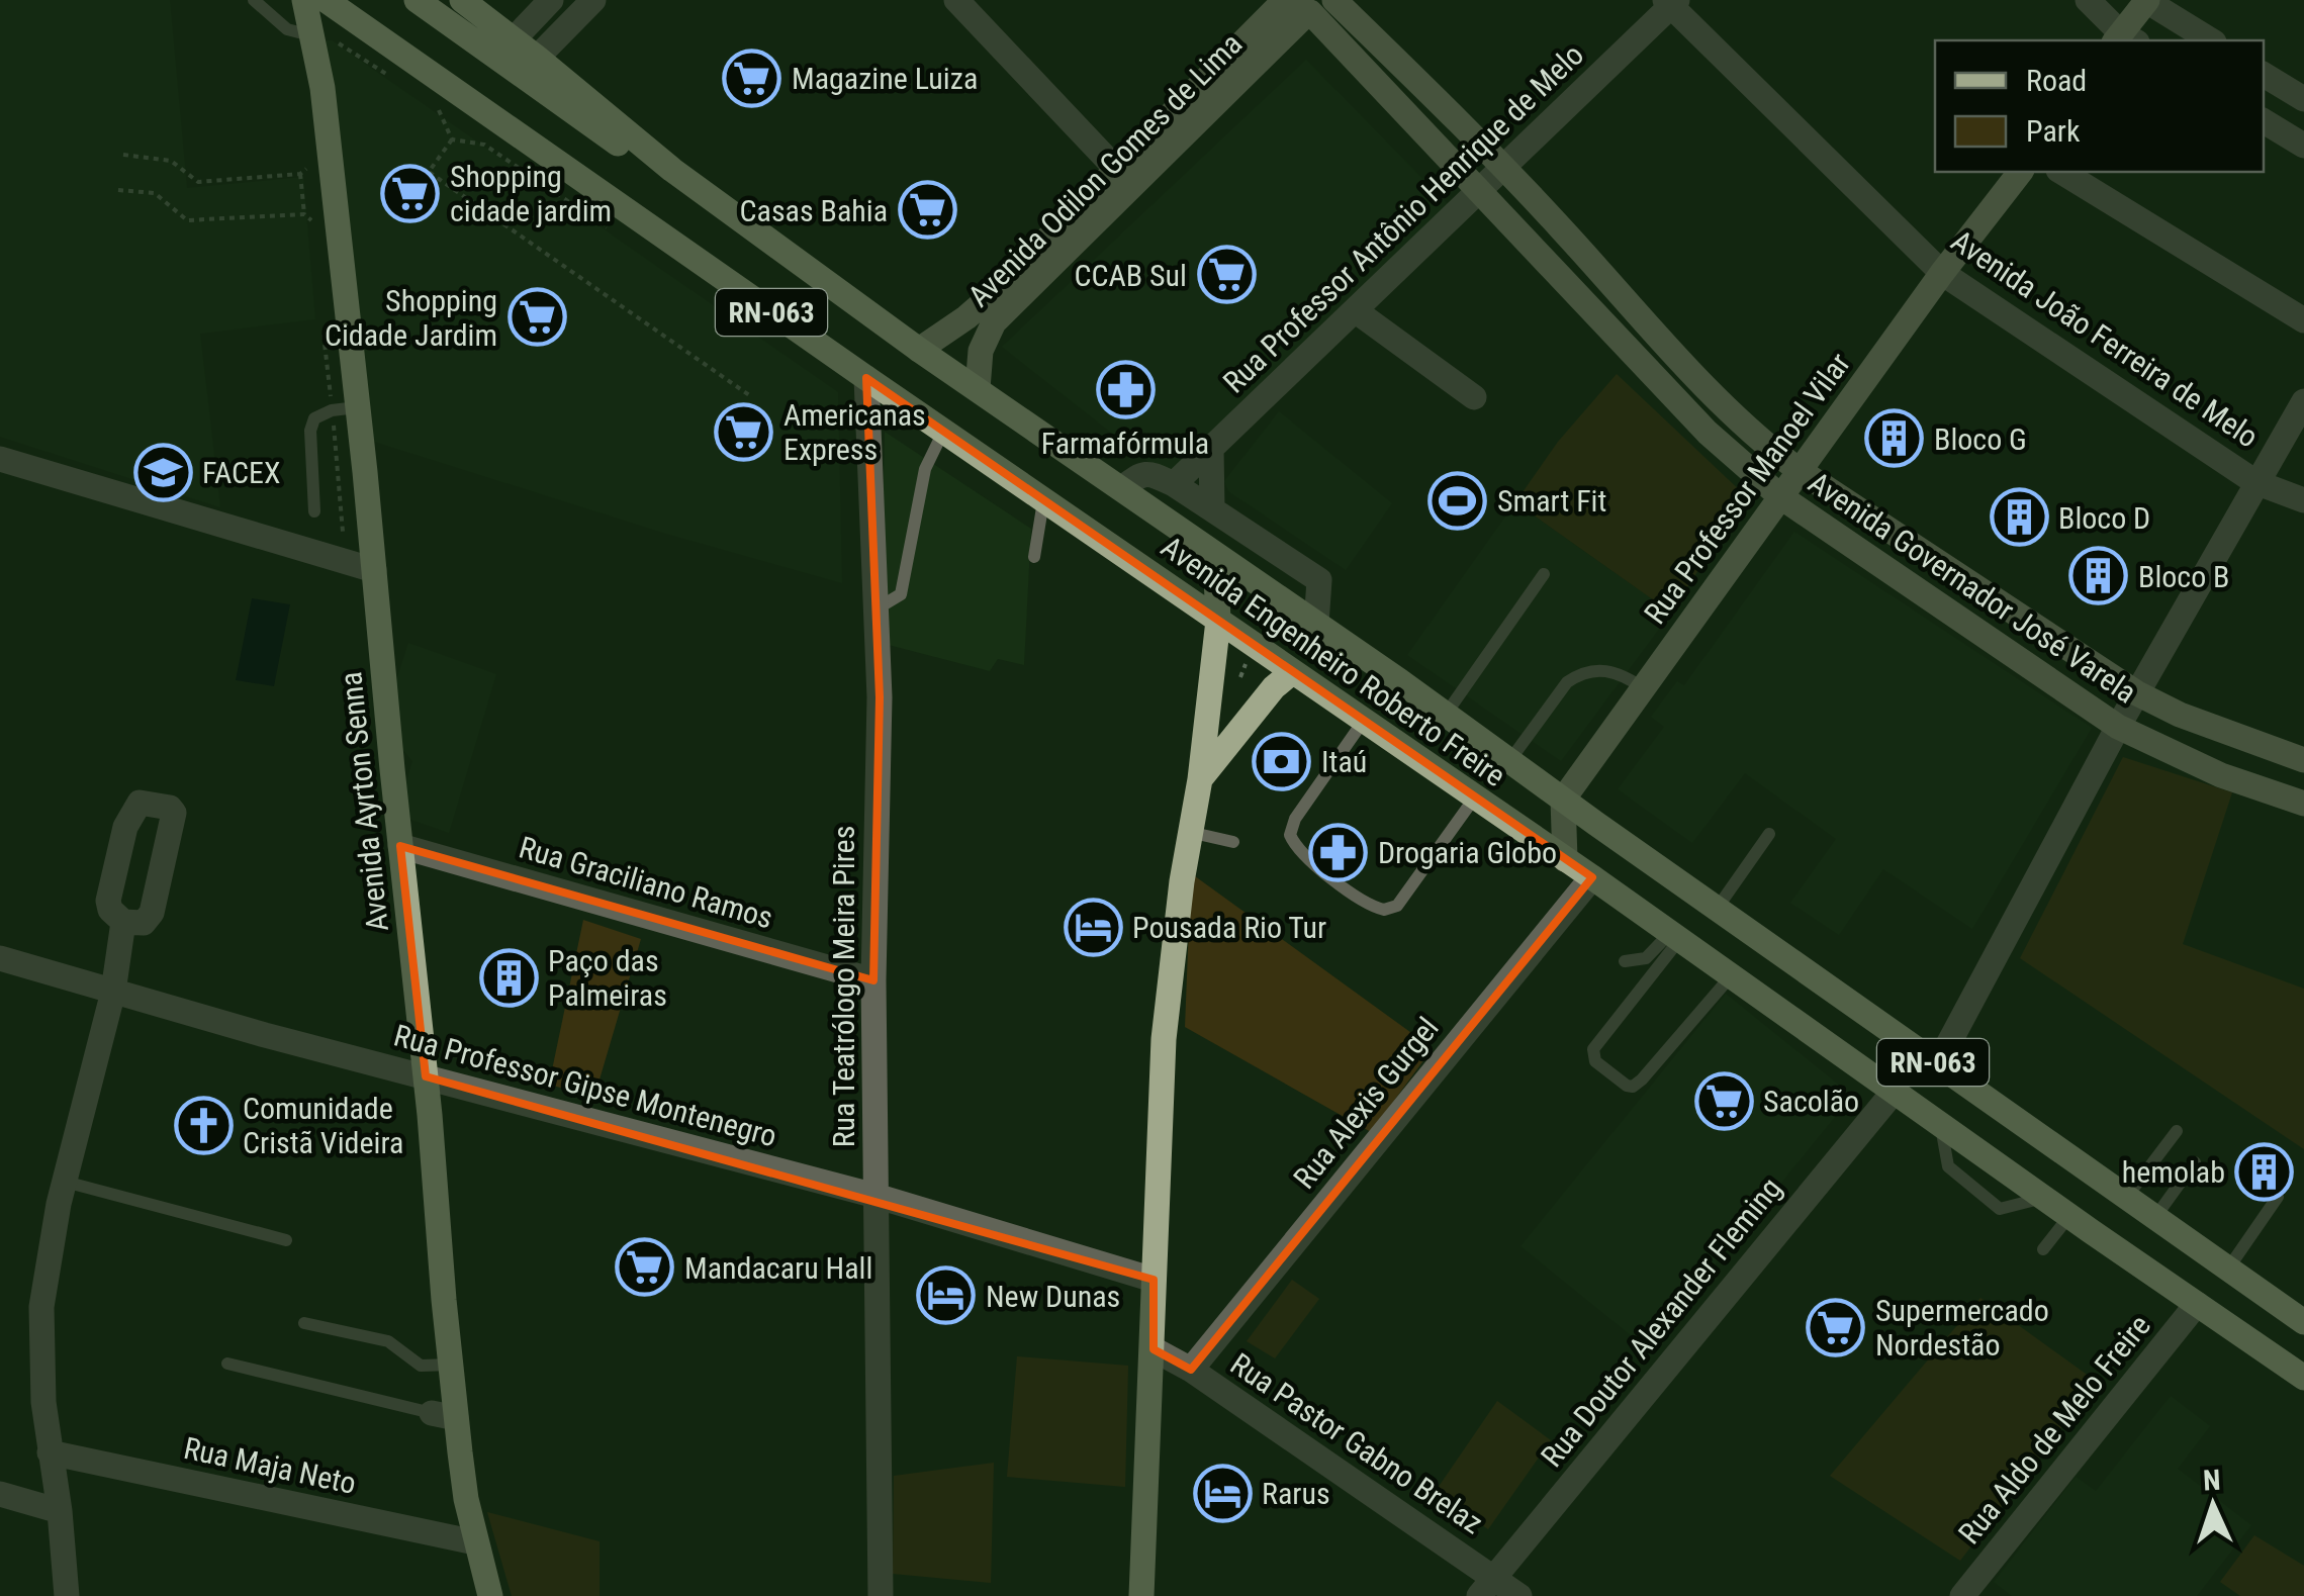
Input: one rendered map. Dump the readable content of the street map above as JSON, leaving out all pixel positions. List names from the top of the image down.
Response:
{
  "streets": {
    "main road": ["RN-063", "Avenida Engenheiro Roberto Freire", "Avenida Ayrton Senna"],
    "street": [
      "Avenida Odilon Gomes de Lima",
      "Rua Professor Antônio Henrique de Melo",
      "Avenida João Ferreira de Melo",
      "Rua Professor Manoel Vilar",
      "Avenida Governador José Varela",
      "Rua Graciliano Ramos",
      "Rua Teatrólogo Meira Pires",
      "Rua Professor Gipse Montenegro",
      "Rua Alexis Gurgel",
      "Rua Doutor Alexander Fleming",
      "Rua Aldo de Melo Freire",
      "Rua Pastor Gabno Brelaz",
      "Rua Maja Neto"
    ]
  },
  "crossings": [
    ["Avenida Odilon Gomes de Lima", "Avenida Governador José Varela"],
    ["Avenida Odilon Gomes de Lima", "Avenida Engenheiro Roberto Freire"],
    ["Rua Professor Antônio Henrique de Melo", "Avenida João Ferreira de Melo"],
    ["Rua Professor Antônio Henrique de Melo", "Avenida Governador José Varela"],
    ["Avenida João Ferreira de Melo", "Rua Professor Manoel Vilar"],
    ["Rua Professor Manoel Vilar", "Avenida Governador José Varela"],
    ["Rua Professor Manoel Vilar", "Avenida Engenheiro Roberto Freire"],
    ["Avenida Engenheiro Roberto Freire", "Rua Teatrólogo Meira Pires"],
    ["Avenida Engenheiro Roberto Freire", "Rua Alexis Gurgel"],
    ["Avenida Engenheiro Roberto Freire", "Rua Doutor Alexander Fleming"],
    ["Avenida Engenheiro Roberto Freire", "Rua Aldo de Melo Freire"],
    ["Avenida Ayrton Senna", "Rua Graciliano Ramos"],
    ["Avenida Ayrton Senna", "Rua Professor Gipse Montenegro"],
    ["Avenida Ayrton Senna", "Rua Maja Neto"],
    ["Rua Graciliano Ramos", "Rua Teatrólogo Meira Pires"],
    ["Rua Teatrólogo Meira Pires", "Rua Professor Gipse Montenegro"],
    ["Rua Alexis Gurgel", "Rua Pastor Gabno Brelaz"],
    ["Rua Doutor Alexander Fleming", "Rua Pastor Gabno Brelaz"]
  ],
  "places": {
    "supermarket": [
      "Magazine Luiza",
      "Shopping cidade jardim",
      "Casas Bahia",
      "CCAB Sul",
      "Shopping Cidade Jardim",
      "Americanas Express",
      "Sacolão",
      "Mandacaru Hall",
      "Supermercado Nordestão"
    ],
    "pharmacy": ["Farmafórmula", "Drogaria Globo"],
    "building": [
      "Bloco G",
      "Bloco D",
      "Bloco B",
      "Paço das Palmeiras",
      "hemolab"
    ],
    "school or university": ["FACEX"],
    "sports": ["Smart Fit"],
    "bank": ["Itaú"],
    "hotel": ["Pousada Rio Tur", "New Dunas", "Rarus"],
    "church": ["Comunidade Cristã Videira"]
  },
  "legend": ["Road", "Park"],
  "north": "top"
}
